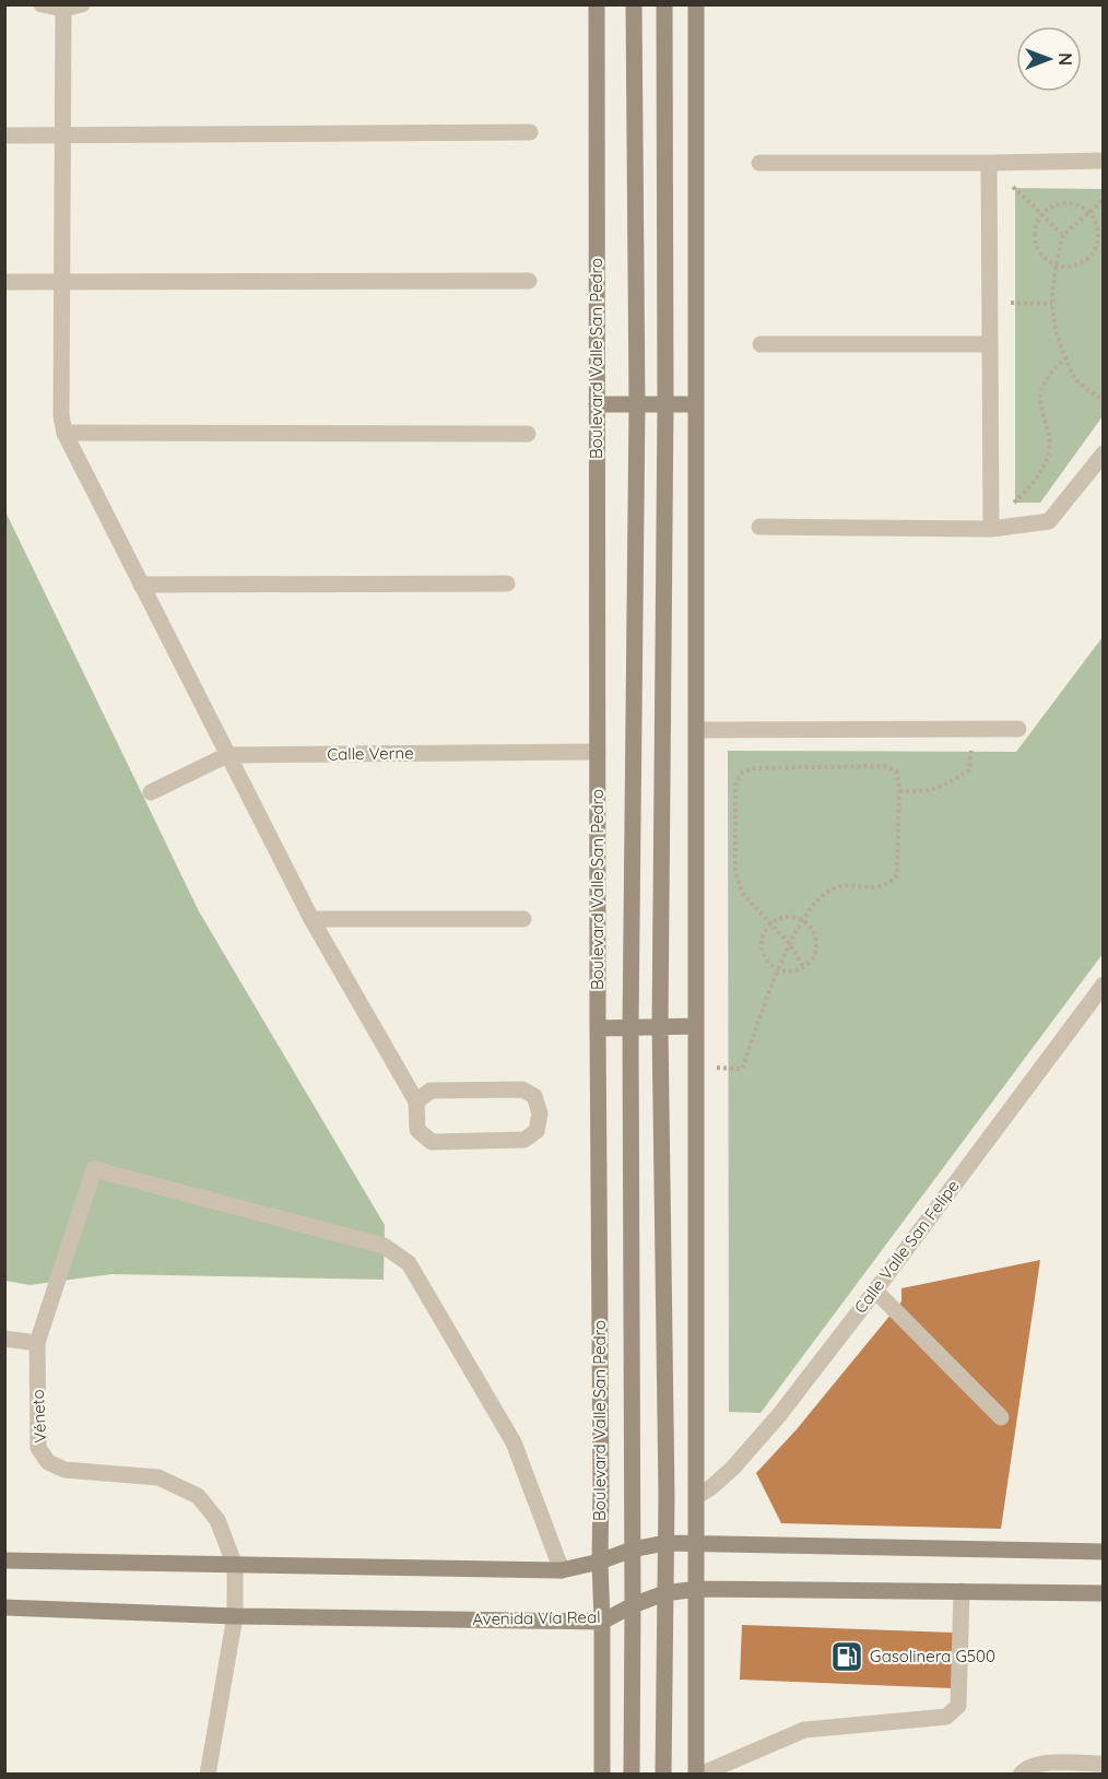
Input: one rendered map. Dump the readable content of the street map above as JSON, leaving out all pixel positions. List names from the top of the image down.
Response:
{
  "streets": {
    "main road": ["Boulevard Valle San Pedro", "Avenida Vía Real"],
    "street": ["Calle Verne", "Calle Valle San Felipe", "Véneto"]
  },
  "crossings": [
    ["Boulevard Valle San Pedro", "Calle Verne"],
    ["Boulevard Valle San Pedro", "Avenida Vía Real"],
    ["Véneto", "Avenida Vía Real"]
  ],
  "places": {
    "fuel station": ["Gasolinera G500"]
  },
  "north": "right"
}
